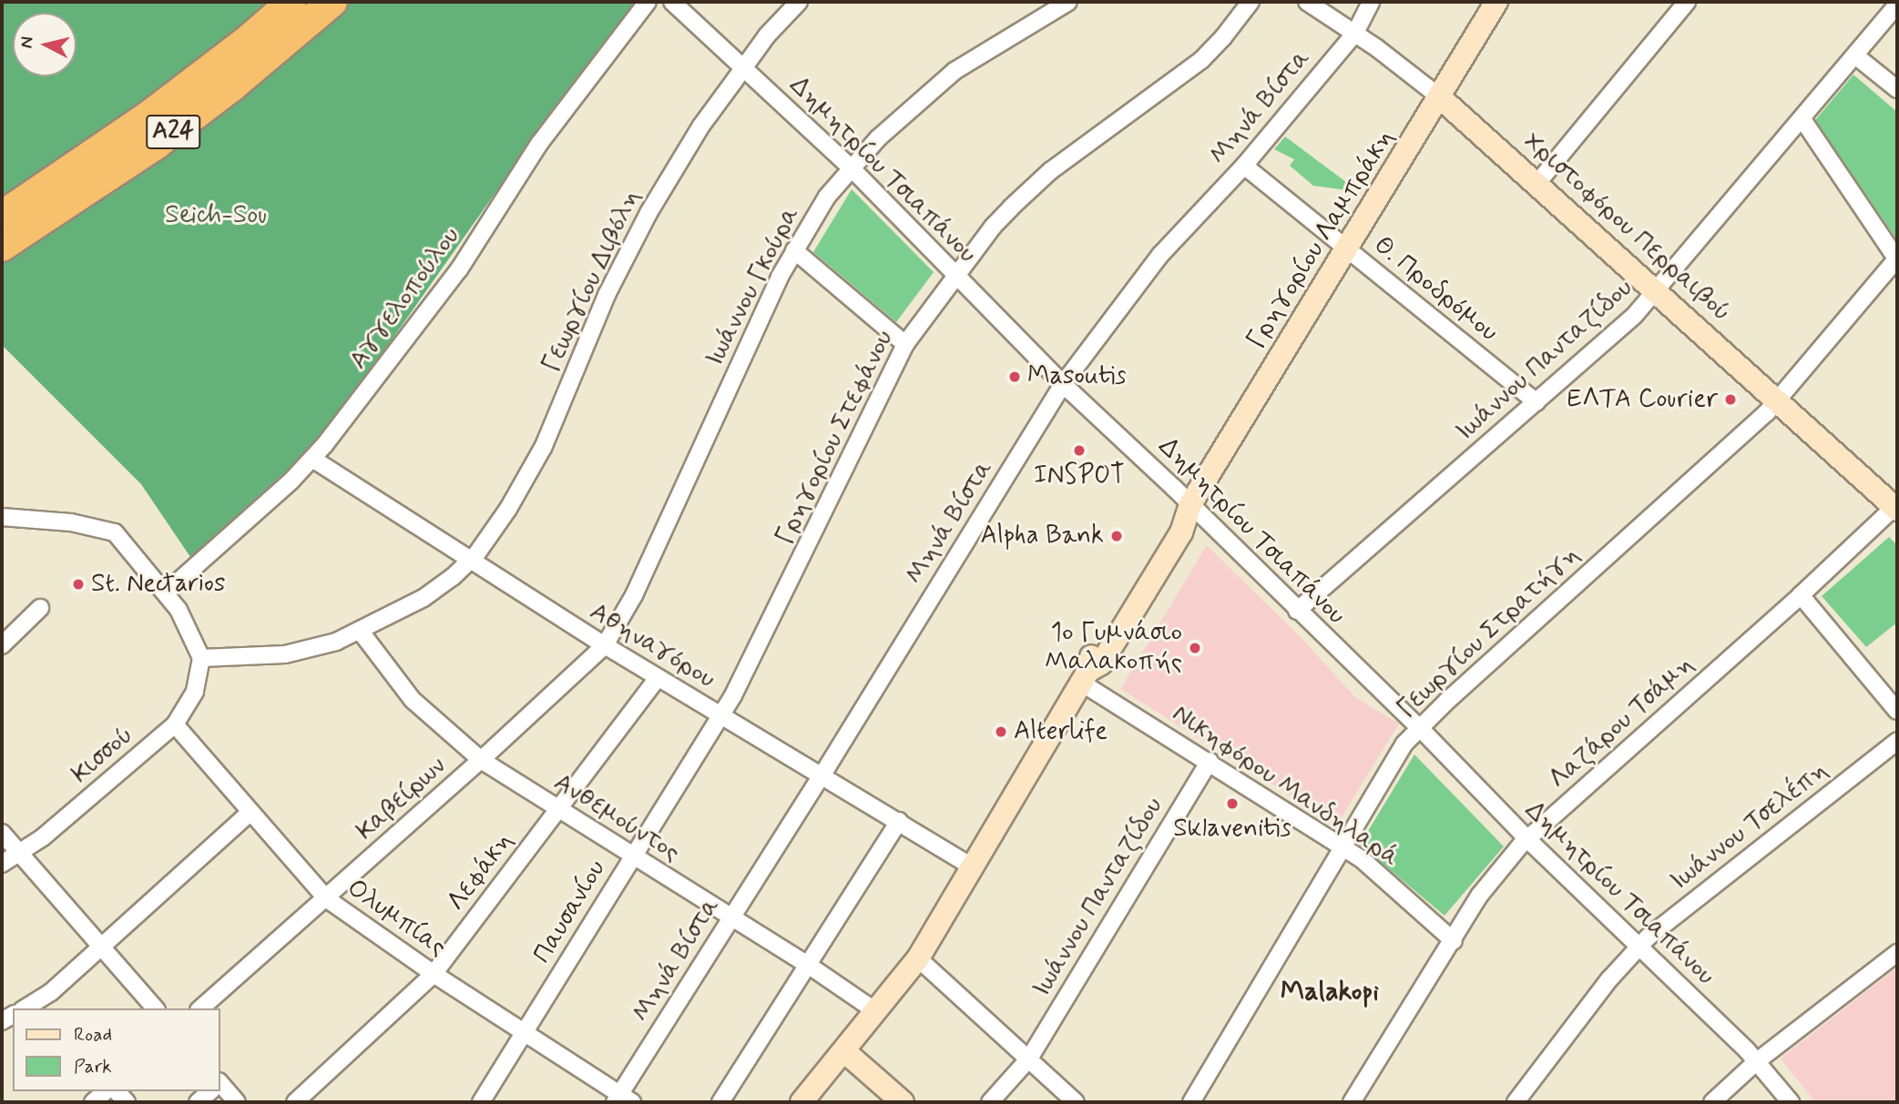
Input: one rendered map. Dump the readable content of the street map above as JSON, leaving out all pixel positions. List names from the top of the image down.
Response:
{
  "streets": {
    "highway": ["Α24"],
    "main road": ["Χριστοφόρου Περραιβού", "Γρηγορίου Λαμπράκη"],
    "street": [
      "Μηνά Βίστα",
      "Δημητρίου Τσιαπάνου",
      "Γεωργίου Διβόλη",
      "Ιωάννου Γκούρα",
      "Θ. Προδρόμου",
      "Αγγελοπούλου",
      "Ιωάννου Πανταζίδου",
      "Γρηγορίου Στεφάνου",
      "Γεωργίου Στρατήγη",
      "Αθηναγόρου",
      "Λαζάρου Τσάμη",
      "Κισσού",
      "Νικηφόρου Μανδηλαρά",
      "Καβείρων",
      "Ανθεμούντος",
      "Ιωάννου Τσελέπη",
      "Λεφάκη",
      "Παυσανίου",
      "Ολυμπίας"
    ]
  },
  "crossings": [
    ["Μηνά Βίστα", "Δημητρίου Τσιαπάνου"],
    ["Μηνά Βίστα", "Χριστοφόρου Περραιβού"],
    ["Μηνά Βίστα", "Θ. Προδρόμου"],
    ["Μηνά Βίστα", "Αθηναγόρου"],
    ["Μηνά Βίστα", "Ανθεμούντος"],
    ["Μηνά Βίστα", "Ολυμπίας"],
    ["Δημητρίου Τσιαπάνου", "Γρηγορίου Λαμπράκη"],
    ["Δημητρίου Τσιαπάνου", "Γεωργίου Διβόλη"],
    ["Δημητρίου Τσιαπάνου", "Ιωάννου Γκούρα"],
    ["Δημητρίου Τσιαπάνου", "Ιωάννου Πανταζίδου"],
    ["Δημητρίου Τσιαπάνου", "Γρηγορίου Στεφάνου"],
    ["Δημητρίου Τσιαπάνου", "Γεωργίου Στρατήγη"],
    ["Δημητρίου Τσιαπάνου", "Λαζάρου Τσάμη"],
    ["Δημητρίου Τσιαπάνου", "Ιωάννου Τσελέπη"],
    ["Χριστοφόρου Περραιβού", "Γρηγορίου Λαμπράκη"],
    ["Χριστοφόρου Περραιβού", "Ιωάννου Πανταζίδου"],
    ["Χριστοφόρου Περραιβού", "Γεωργίου Στρατήγη"],
    ["Χριστοφόρου Περραιβού", "Λαζάρου Τσάμη"],
    ["Γρηγορίου Λαμπράκη", "Θ. Προδρόμου"],
    ["Γρηγορίου Λαμπράκη", "Αθηναγόρου"],
    ["Γρηγορίου Λαμπράκη", "Νικηφόρου Μανδηλαρά"],
    ["Γρηγορίου Λαμπράκη", "Ανθεμούντος"],
    ["Γεωργίου Διβόλη", "Αθηναγόρου"],
    ["Γεωργίου Διβόλη", "Κισσού"],
    ["Γεωργίου Διβόλη", "Ανθεμούντος"],
    ["Ιωάννου Γκούρα", "Αθηναγόρου"],
    ["Ιωάννου Γκούρα", "Καβείρων"],
    ["Θ. Προδρόμου", "Ιωάννου Πανταζίδου"],
    ["Αγγελοπούλου", "Αθηναγόρου"],
    ["Ιωάννου Πανταζίδου", "Νικηφόρου Μανδηλαρά"],
    ["Γρηγορίου Στεφάνου", "Αθηναγόρου"],
    ["Γρηγορίου Στεφάνου", "Παυσανίου"],
    ["Γεωργίου Στρατήγη", "Νικηφόρου Μανδηλαρά"],
    ["Αθηναγόρου", "Καβείρων"],
    ["Αθηναγόρου", "Λεφάκη"],
    ["Αθηναγόρου", "Παυσανίου"],
    ["Λαζάρου Τσάμη", "Νικηφόρου Μανδηλαρά"],
    ["Κισσού", "Ολυμπίας"],
    ["Καβείρων", "Ανθεμούντος"],
    ["Καβείρων", "Ολυμπίας"],
    ["Ανθεμούντος", "Λεφάκη"],
    ["Ανθεμούντος", "Παυσανίου"],
    ["Λεφάκη", "Ολυμπίας"],
    ["Παυσανίου", "Ολυμπίας"]
  ],
  "districts": ["Malakopi"],
  "parks": ["Seich-Sou"],
  "places": [
    "Masoutis",
    "ΕΛΤΑ Courier",
    "INSPOT",
    "Alpha Bank",
    "St. Nectarios",
    "1ο Γυμνάσιο Μαλακοπής",
    "Alterlife",
    "Sklavenitis"
  ],
  "legend": ["Road", "Park"],
  "north": "left"
}
